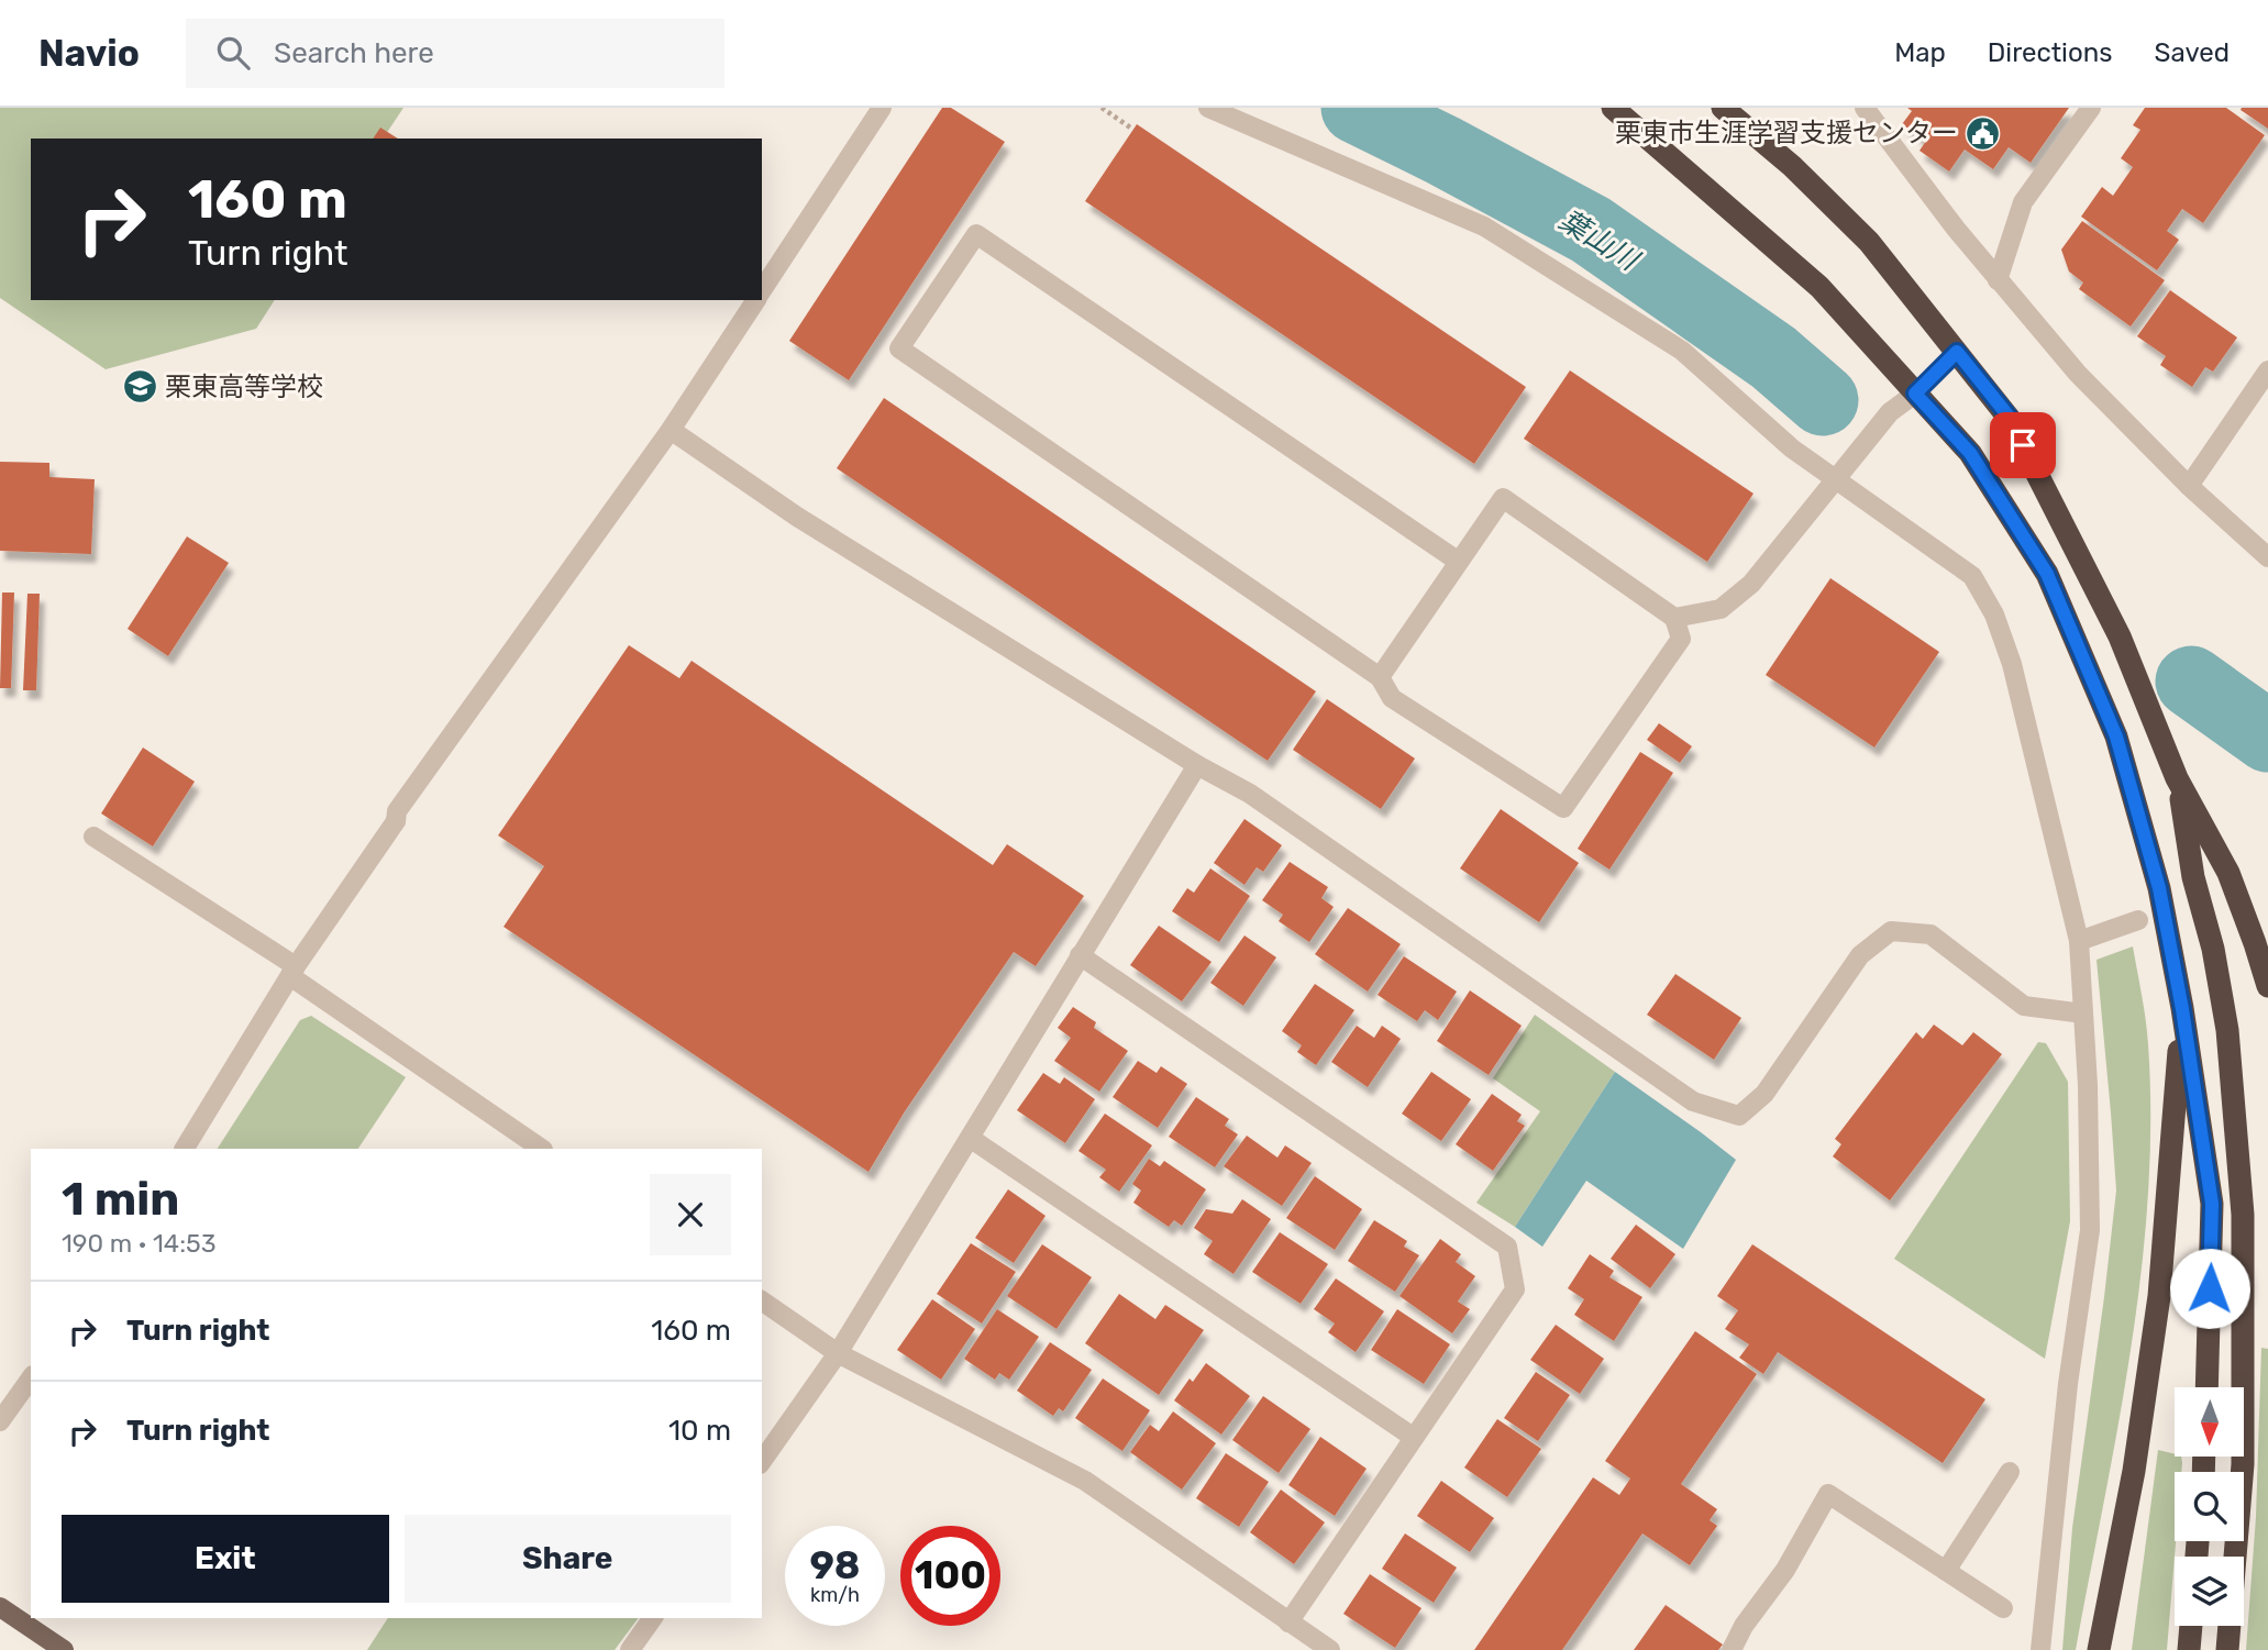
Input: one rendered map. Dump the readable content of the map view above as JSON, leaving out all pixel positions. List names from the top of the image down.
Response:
{
  "water": ["葉山川"],
  "places": {
    "public building": ["栗東市生涯学習支援センター"],
    "school or university": ["栗東高等学校"]
  },
  "north": "bottom",
  "page": {
    "header": "Navio",
    "search": "Search here",
    "nav": ["Map", "Directions", "Saved"],
    "turn": ["160 m", "Turn right"],
    "heading": ["1 min", "190 m · 14:53"],
    "list": [
      {
        "name": "Turn right",
        "value": "160 m"
      },
      {
        "name": "Turn right",
        "value": "10 m"
      }
    ],
    "buttons": ["Exit", "Share"],
    "speed": "98 km/h",
    "limit": "100"
  }
}
